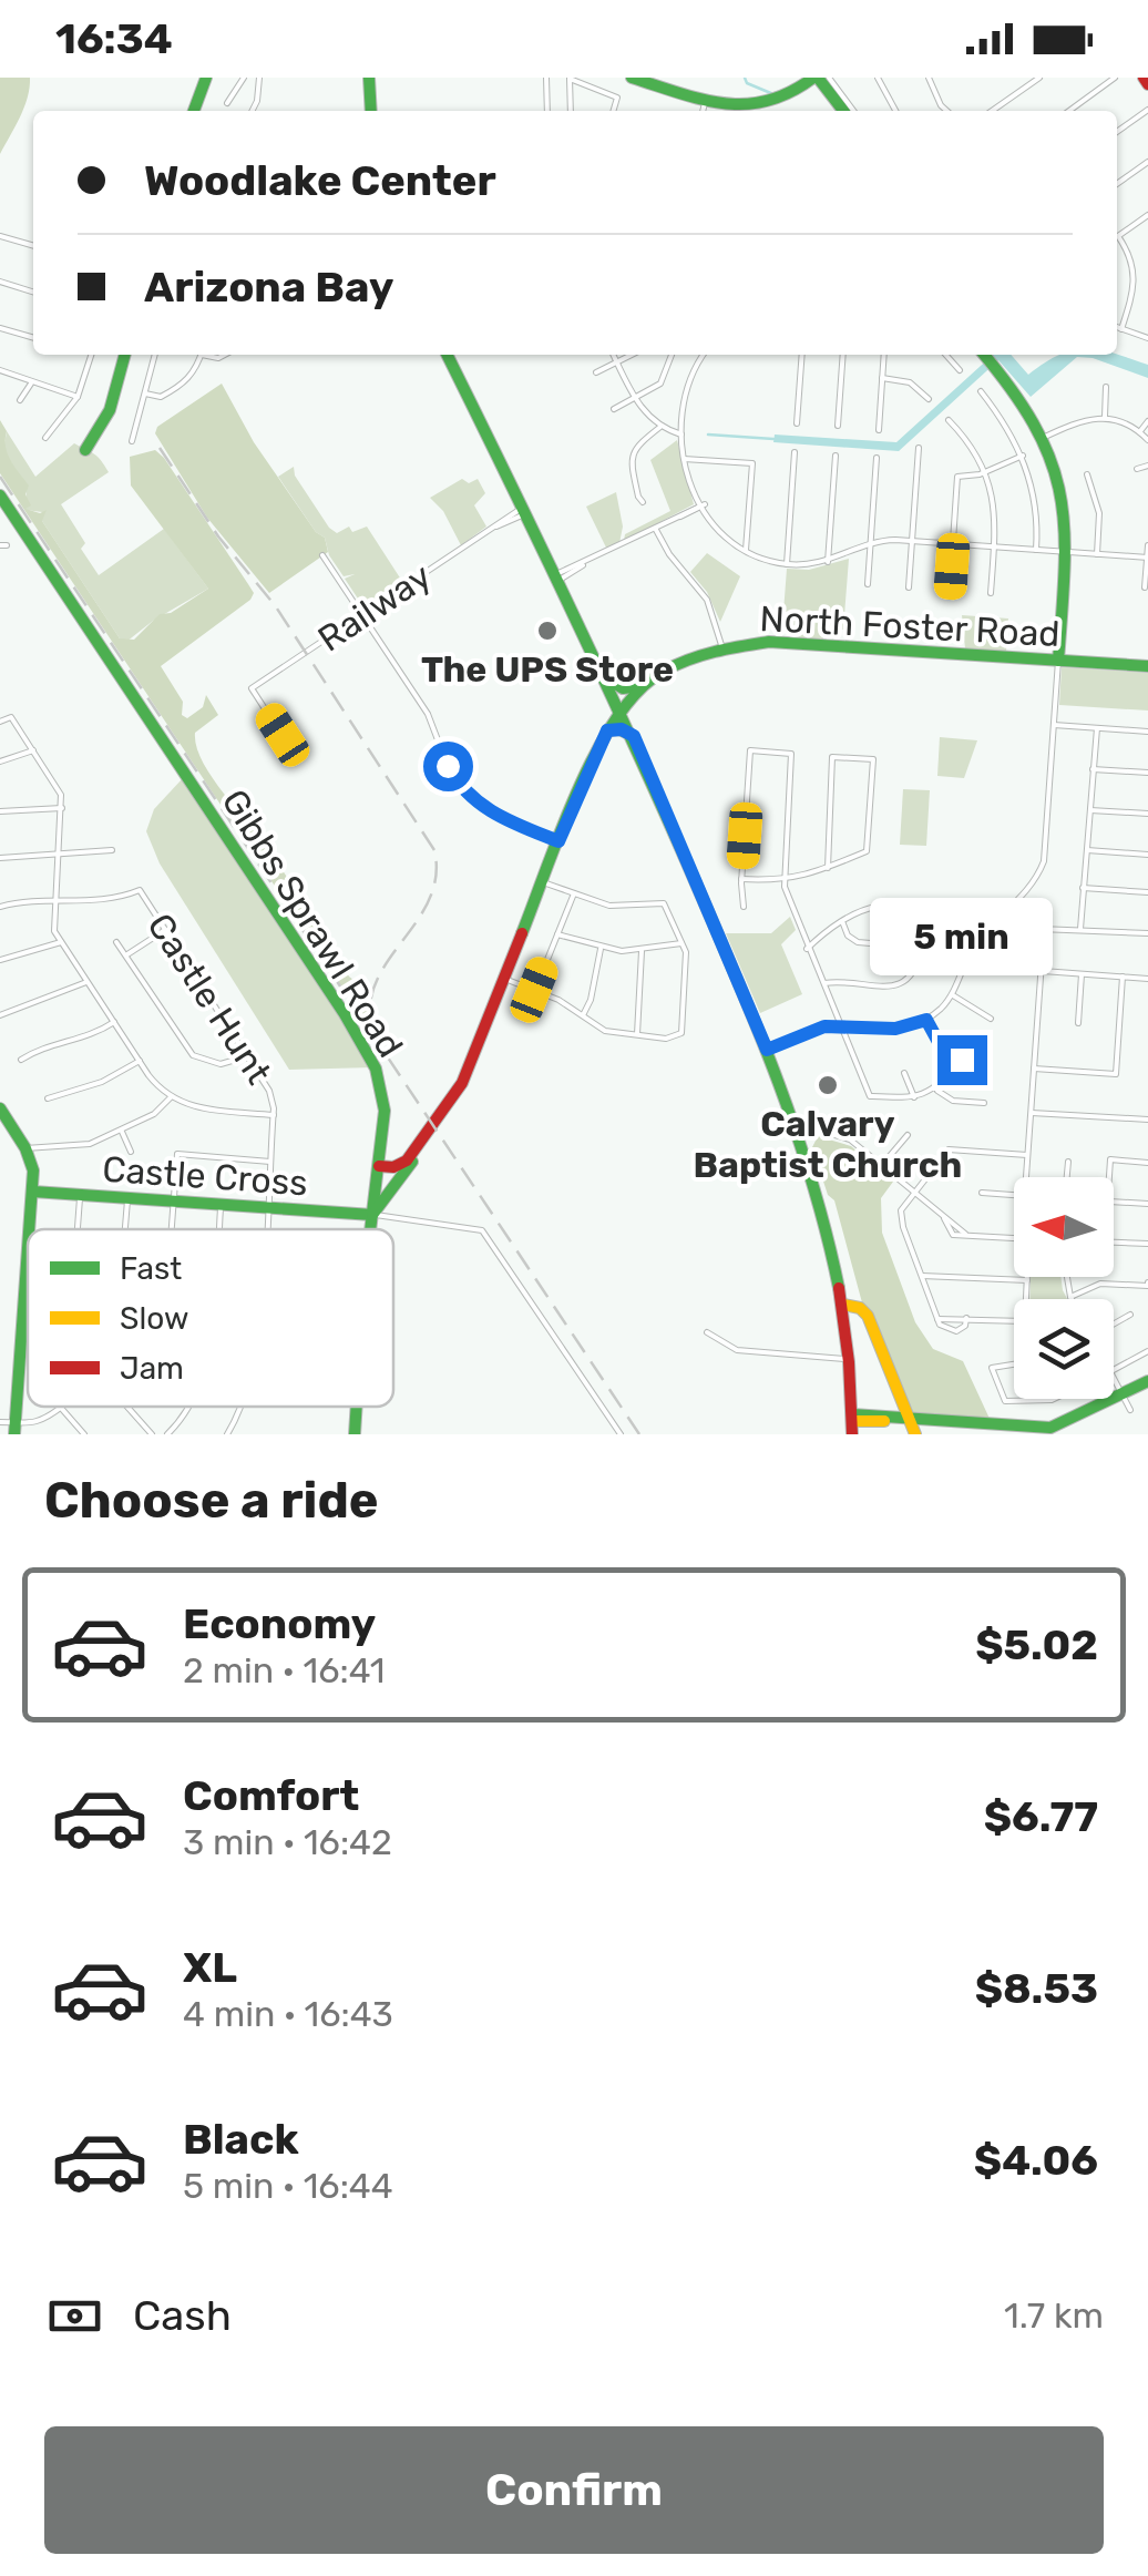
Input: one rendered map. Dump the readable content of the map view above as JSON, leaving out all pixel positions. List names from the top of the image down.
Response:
{
  "streets": {
    "main road": ["North Foster Road", "Gibbs Sprawl Road", "Castle Cross"],
    "street": ["Railway", "Castle Hunt"]
  },
  "crossings": [
    ["North Foster Road", "Gibbs Sprawl Road"],
    ["North Foster Road", "Castle Cross"],
    ["Gibbs Sprawl Road", "Castle Cross"],
    ["Castle Hunt", "Castle Cross"]
  ],
  "places": ["The UPS Store", "Calvary Baptist Church"],
  "legend": ["Fast", "Slow", "Jam"],
  "north": "left",
  "page": {
    "status": "16:34",
    "banner": ["Woodlake Center", "Arizona Bay"],
    "bubble": "5 min",
    "heading": "Choose a ride",
    "list": [
      {
        "name": "Economy",
        "note": "2 min · 16:41",
        "value": "$5.02"
      },
      {
        "name": "Comfort",
        "note": "3 min · 16:42",
        "value": "$6.77"
      },
      {
        "name": "XL",
        "note": "4 min · 16:43",
        "value": "$8.53"
      },
      {
        "name": "Black",
        "note": "5 min · 16:44",
        "value": "$4.06"
      }
    ],
    "pay": ["Cash", "1.7 km"],
    "buttons": "Confirm"
  }
}
